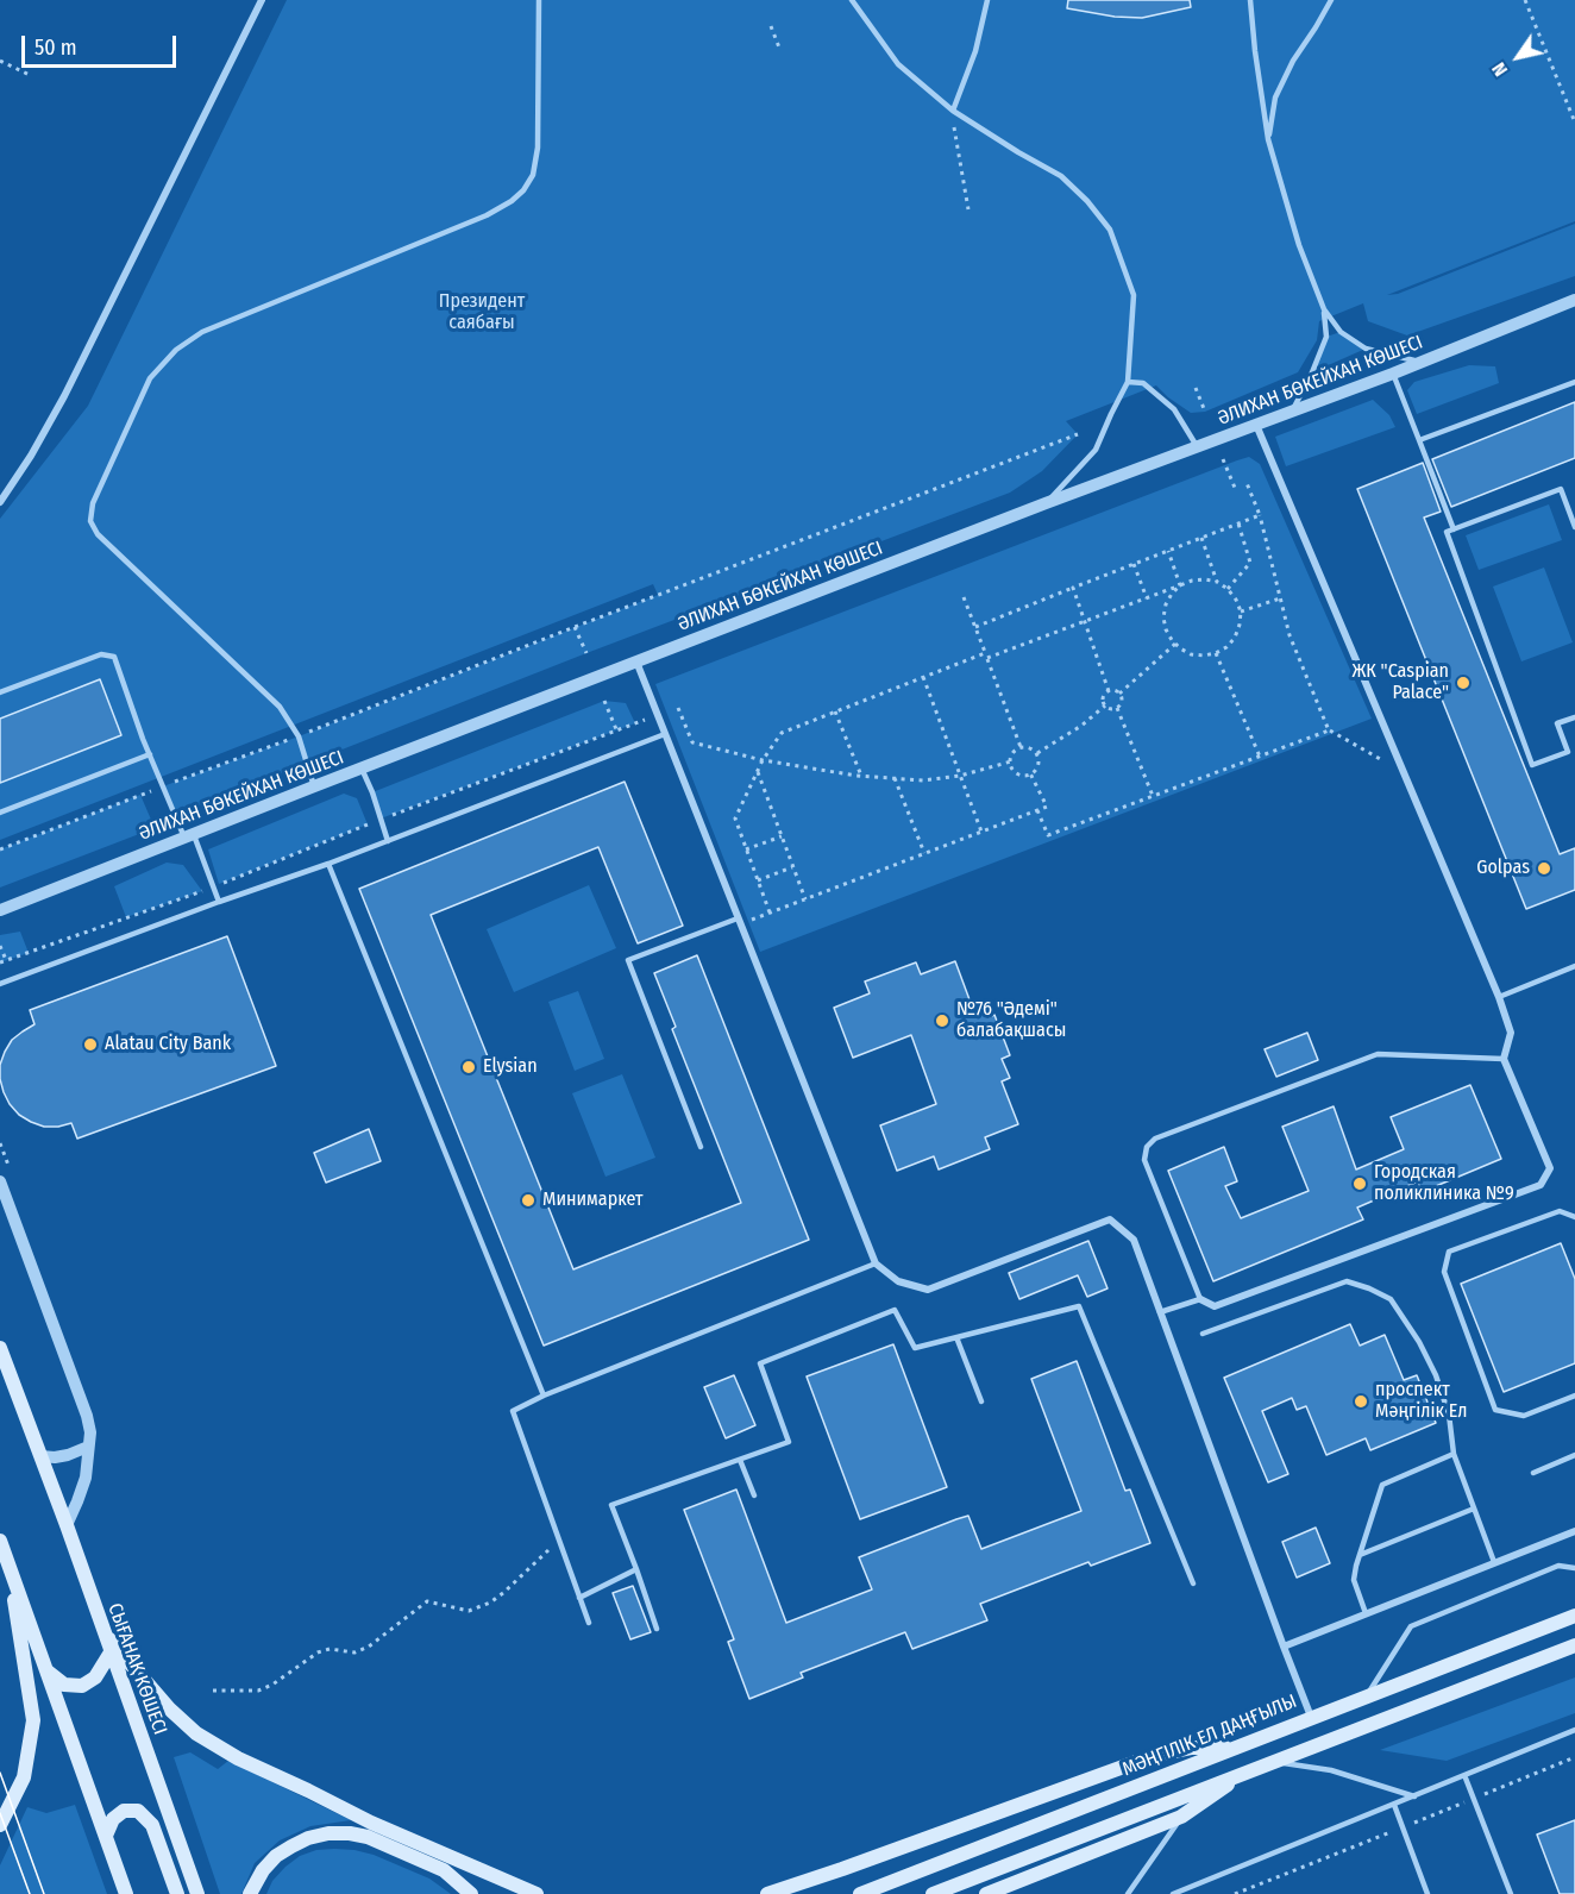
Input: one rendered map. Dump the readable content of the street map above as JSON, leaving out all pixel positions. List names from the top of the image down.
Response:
{
  "streets": {
    "main road": ["СЫҒАНАҚ КӨШЕСІ", "МӘҢГІЛІК ЕЛ ДАҢҒЫЛЫ"],
    "street": ["ӘЛИХАН БӨКЕЙХАН КӨШЕСІ"]
  },
  "parks": ["Президент саябағы"],
  "places": [
    "ЖК \"Caspian Palace\"",
    "Golpas",
    "№76 \"Әдемі\" балабақшасы",
    "Alatau City Bank",
    "Elysian",
    "Городская поликлиника №9",
    "Минимаркет",
    "проспект Мәңгілік Ел"
  ],
  "scale_bar": "50 m",
  "north": "bottom left"
}
